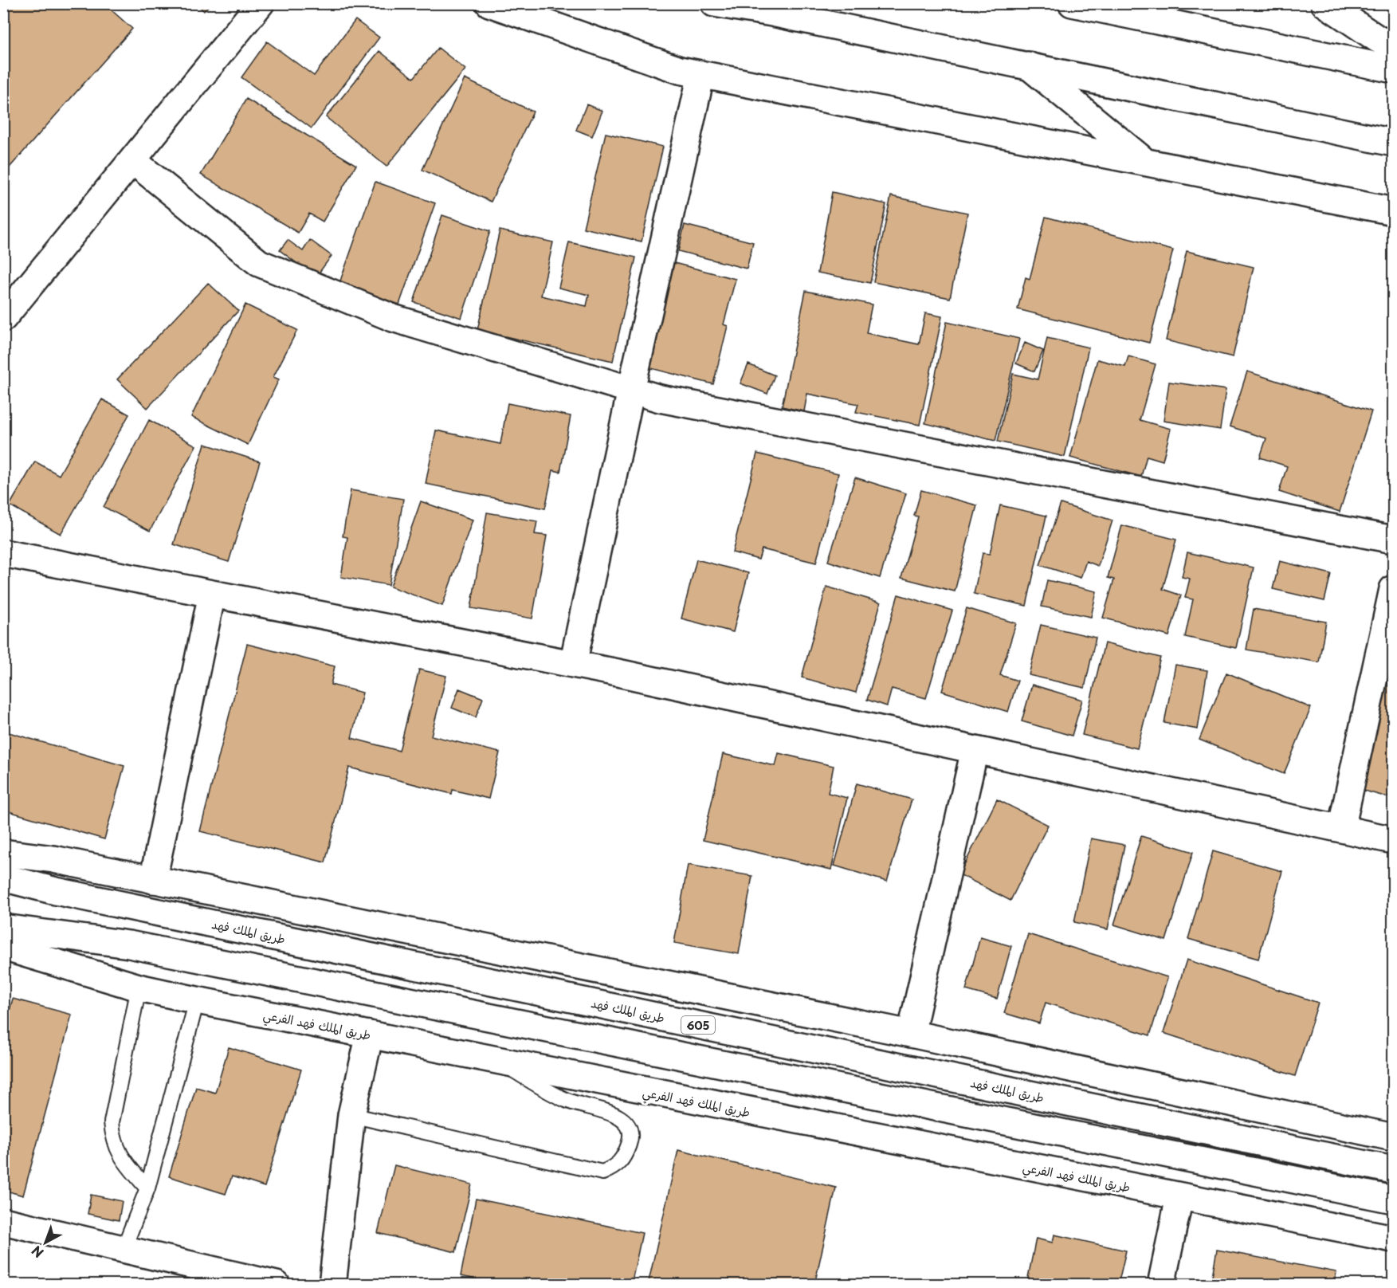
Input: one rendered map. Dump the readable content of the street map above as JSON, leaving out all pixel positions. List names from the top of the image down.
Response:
{
  "streets": {
    "main road": ["طريق الملك فهد", "طريق الملك فهد الفرعي", "605"]
  },
  "north": "bottom left"
}
